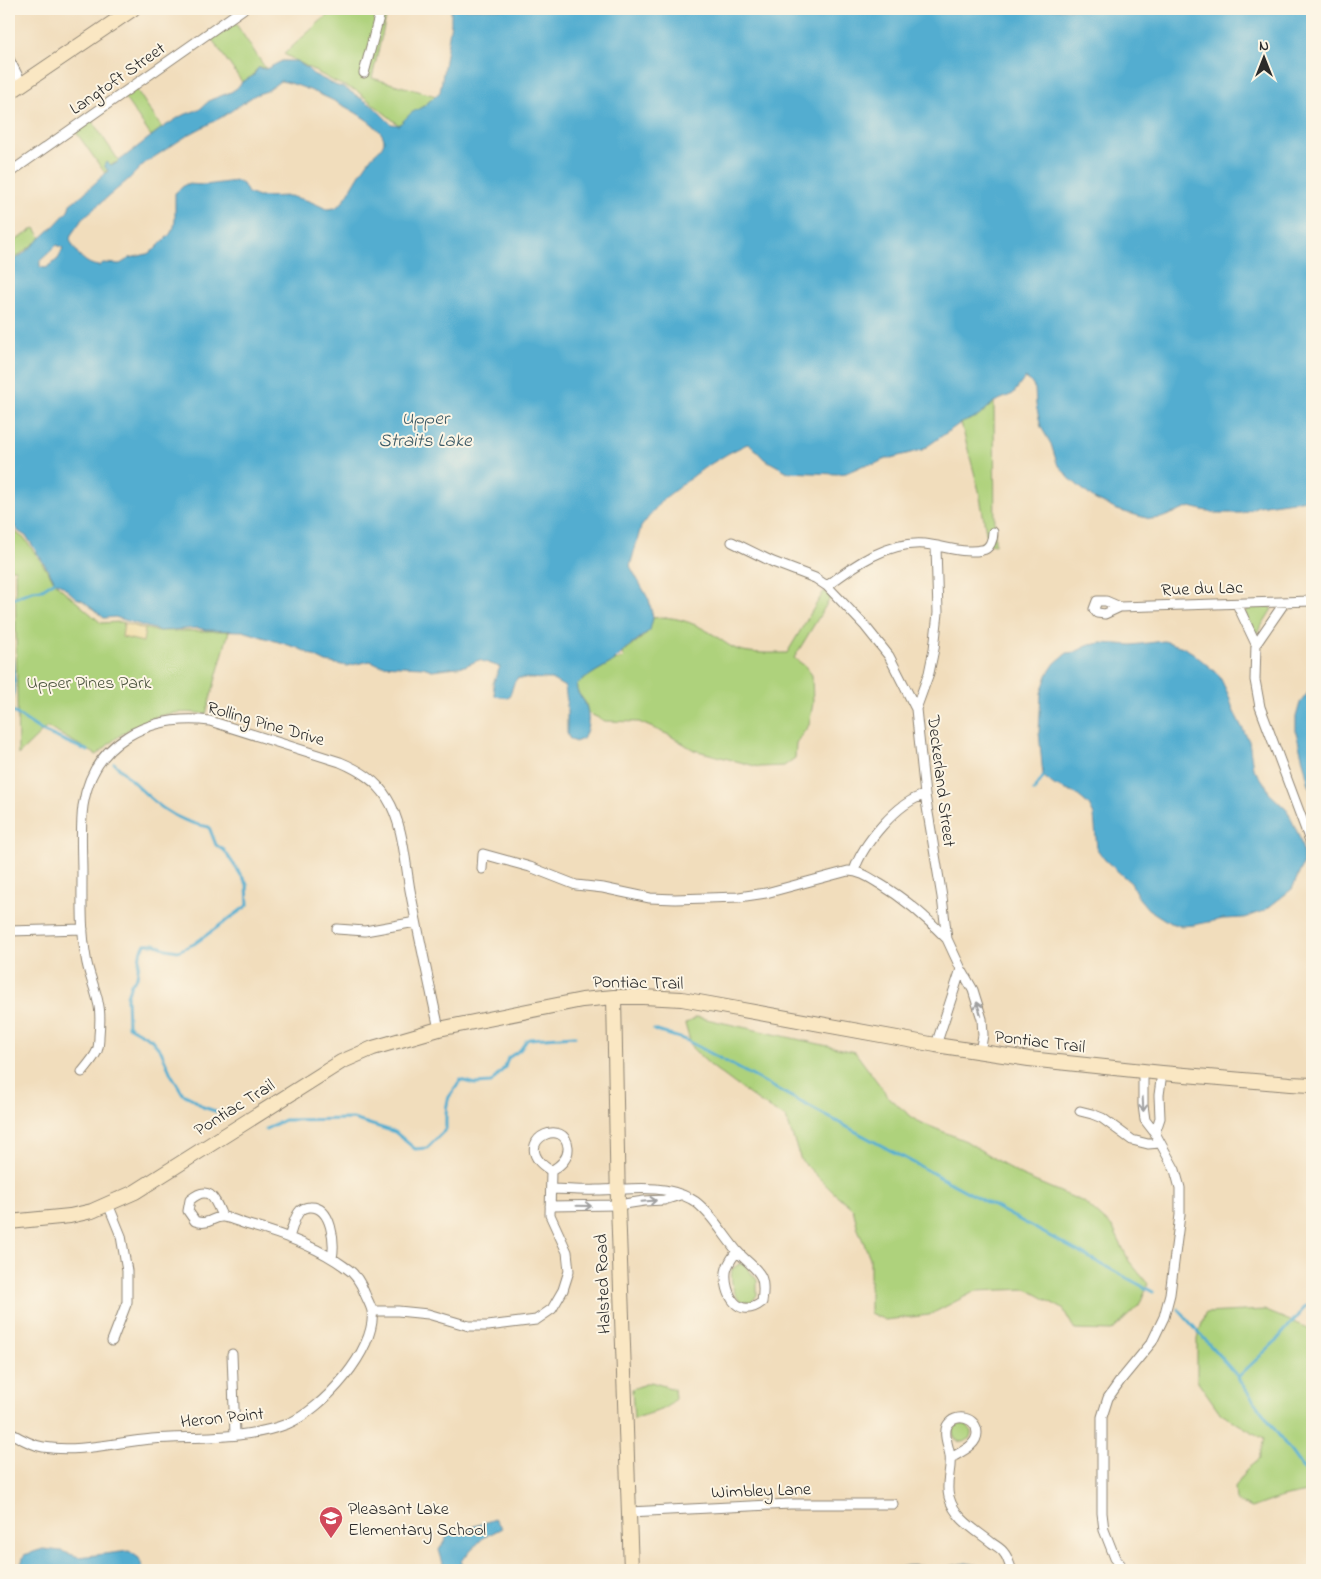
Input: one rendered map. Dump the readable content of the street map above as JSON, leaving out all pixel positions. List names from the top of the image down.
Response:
{
  "streets": {
    "main road": ["Pontiac Trail", "Halsted Road"],
    "street": [
      "Langtoft Street",
      "Rue du Lac",
      "Rolling Pine Drive",
      "Deckerland Street",
      "Heron Point",
      "Wimbley Lane"
    ]
  },
  "crossings": [
    ["Rolling Pine Drive", "Pontiac Trail"],
    ["Deckerland Street", "Pontiac Trail"],
    ["Pontiac Trail", "Halsted Road"],
    ["Halsted Road", "Wimbley Lane"]
  ],
  "water": ["Upper Straits Lake"],
  "parks": ["Upper Pines Park"],
  "places": {
    "school or university": ["Pleasant Lake Elementary School"]
  },
  "north": "top"
}
